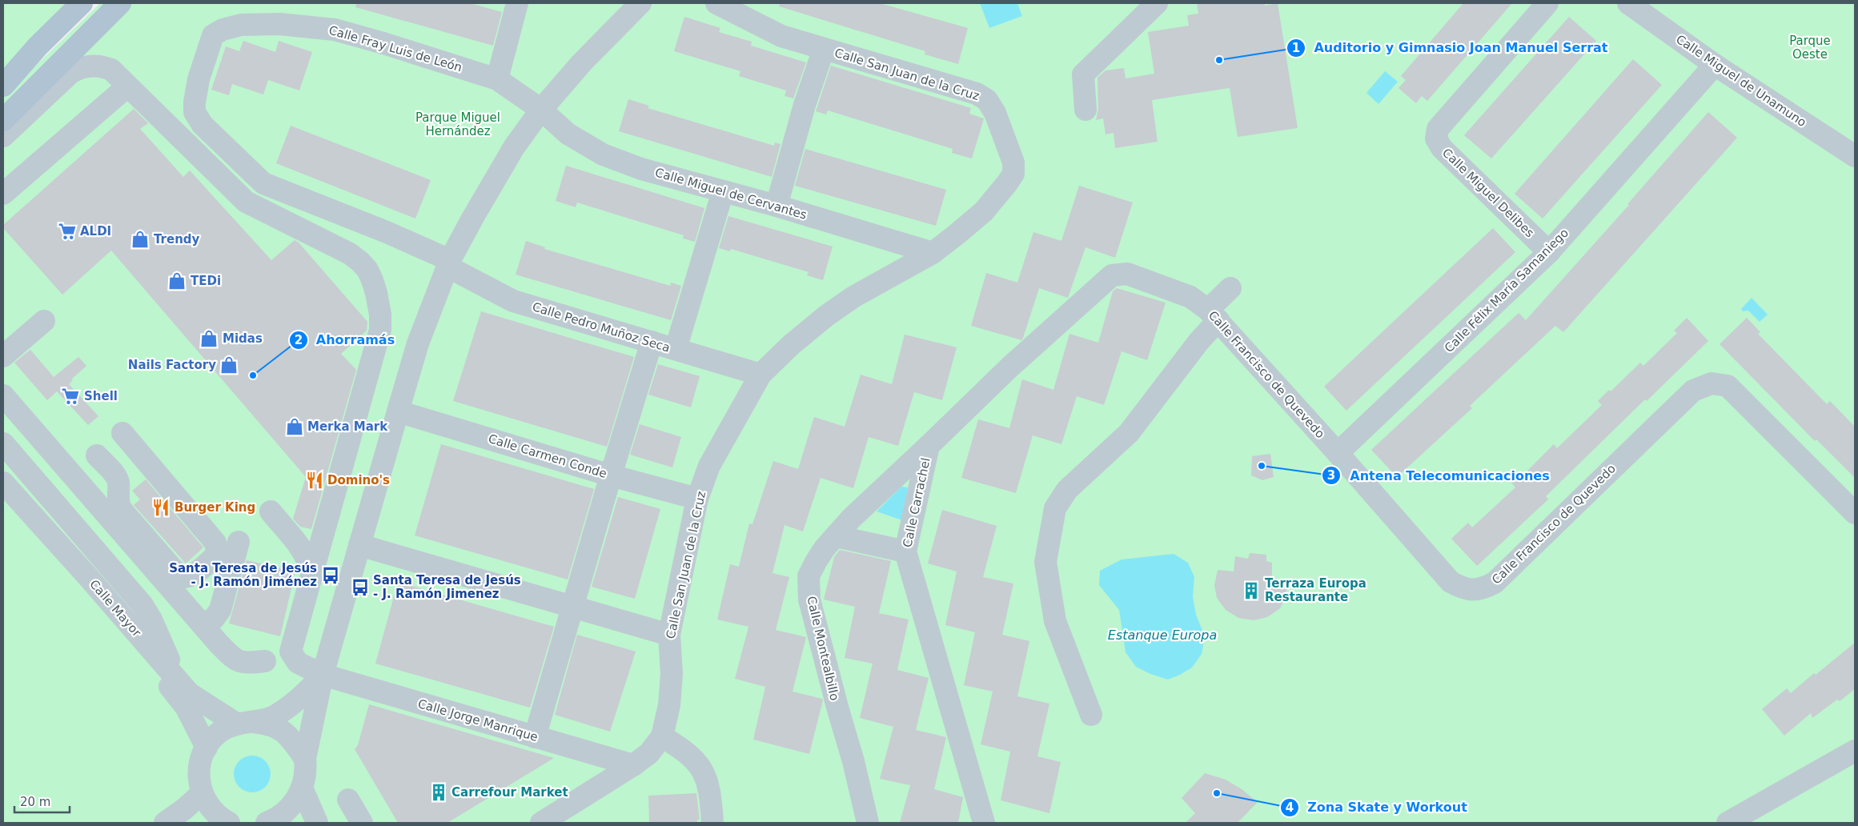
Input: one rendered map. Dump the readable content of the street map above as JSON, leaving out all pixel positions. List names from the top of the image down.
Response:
{
  "streets": {
    "street": [
      "Calle Fray Luis de León",
      "Calle San Juan de la Cruz",
      "Calle Miguel de Unamuno",
      "Calle Miguel Delibes",
      "Calle Miguel de Cervantes",
      "Calle Félix María Samaniego",
      "Calle Pedro Muñoz Seca",
      "Calle Francisco de Quevedo",
      "Calle Carmen Conde",
      "Calle Carrachel",
      "Calle Mayor",
      "Calle Montealbillo",
      "Calle Jorge Manrique"
    ]
  },
  "crossings": [
    ["Calle Fray Luis de León", "Calle Miguel de Cervantes"],
    ["Calle Fray Luis de León", "Calle Pedro Muñoz Seca"],
    ["Calle San Juan de la Cruz", "Calle Miguel de Cervantes"],
    ["Calle San Juan de la Cruz", "Calle Pedro Muñoz Seca"],
    ["Calle San Juan de la Cruz", "Calle Carmen Conde"],
    ["Calle San Juan de la Cruz", "Calle Jorge Manrique"],
    ["Calle Miguel de Unamuno", "Calle Félix María Samaniego"],
    ["Calle Miguel Delibes", "Calle Félix María Samaniego"],
    ["Calle Félix María Samaniego", "Calle Francisco de Quevedo"],
    ["Calle Francisco de Quevedo", "Calle Carrachel"],
    ["Calle Carrachel", "Calle Montealbillo"]
  ],
  "water": ["Estanque Europa"],
  "parks": ["Parque Oeste", "Parque Miguel Hernández"],
  "places": {
    "other": [
      "Auditorio y Gimnasio Joan Manuel Serrat",
      "Ahorramás",
      "Antena Telecomunicaciones",
      "Zona Skate y Workout"
    ],
    "supermarket": ["ALDI", "Shell"],
    "shop": [
      "Trendy",
      "TEDi",
      "Midas",
      "Nails Factory",
      "Merka Mark"
    ],
    "restaurant": ["Domino's", "Burger King"],
    "bus stop": ["Santa Teresa de Jesús - J. Ramón Jiménez", "Santa Teresa de Jesús - J. Ramón Jimenez"],
    "building": ["Terraza Europa Restaurante", "Carrefour Market"]
  },
  "scale_bar": "20 m"
}
